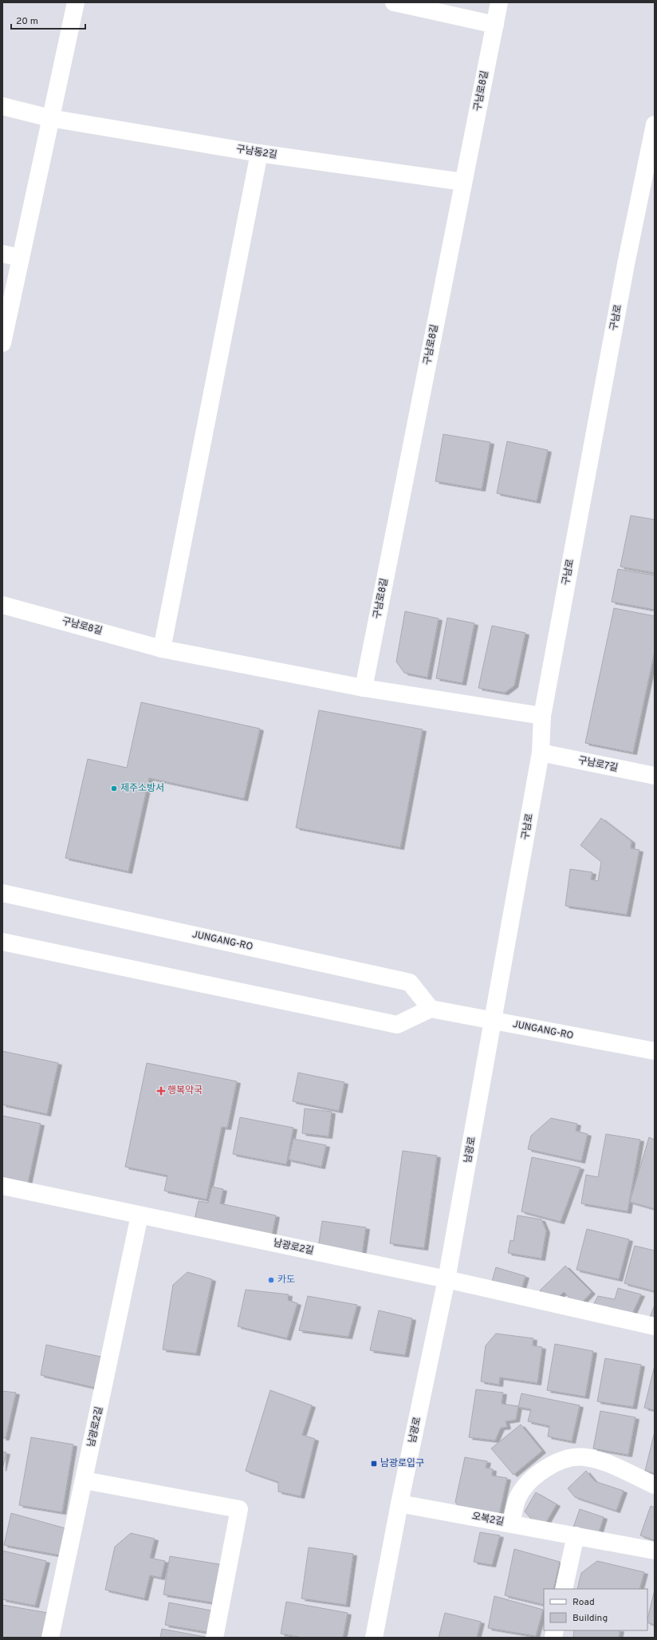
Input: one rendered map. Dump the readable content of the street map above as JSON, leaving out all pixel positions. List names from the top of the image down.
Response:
{
  "streets": {
    "street": [
      "구남로8길",
      "구남동2길",
      "구남로",
      "구남로7길",
      "JUNGANG-RO",
      "남광로",
      "남광로2길",
      "오복2길"
    ]
  },
  "crossings": [
    ["구남로8길", "구남동2길"],
    ["구남로8길", "구남로"],
    ["구남로", "구남로7길"],
    ["구남로", "JUNGANG-RO"],
    ["구남로", "남광로"],
    ["JUNGANG-RO", "남광로"],
    ["남광로", "남광로2길"],
    ["남광로", "오복2길"]
  ],
  "places": {
    "other": ["제주소방서", "카도"],
    "health": ["행복약국"],
    "transit": ["남광로입구"]
  },
  "legend": ["Road", "Building"],
  "scale_bar": "20 m"
}
